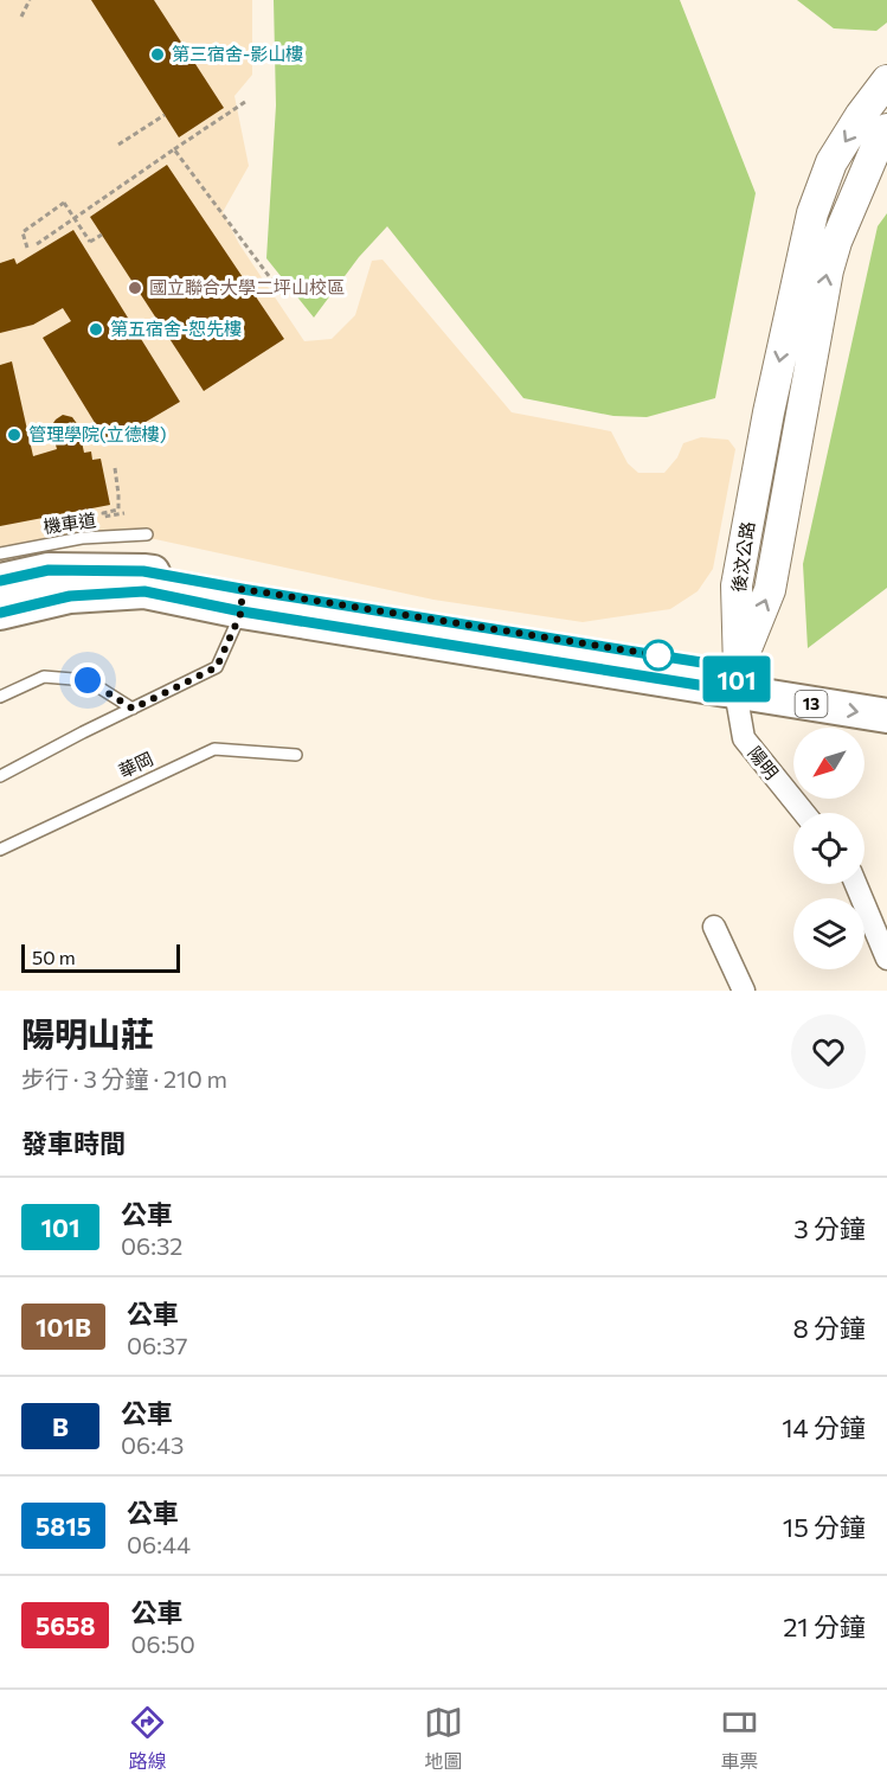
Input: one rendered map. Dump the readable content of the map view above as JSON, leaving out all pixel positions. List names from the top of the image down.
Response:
{
  "streets": {
    "main road": ["13"],
    "street": ["後汶公路", "陽明"],
    "lane": ["機車道", "華岡"]
  },
  "crossings": [
    ["後汶公路", "13"],
    ["後汶公路", "陽明"],
    ["13", "陽明"]
  ],
  "places": [
    "第三宿舍-影山樓",
    "國立聯合大學二坪山校區",
    "第五宿舍-恕先樓",
    "管理學院(立德樓)"
  ],
  "lines": ["bus line 101"],
  "scale_bar": "50 m",
  "north": "bottom left",
  "page": {
    "on_map": "101",
    "scale": "50 m",
    "heading": [
      ["陽明山莊", "步行 · 3 分鐘 · 210 m"],
      "發車時間"
    ],
    "list": [
      {
        "mark": "101",
        "name": "公車",
        "note": "06:32",
        "value": "3 分鐘"
      },
      {
        "mark": "101B",
        "name": "公車",
        "note": "06:37",
        "value": "8 分鐘"
      },
      {
        "mark": "B",
        "name": "公車",
        "note": "06:43",
        "value": "14 分鐘"
      },
      {
        "mark": "5815",
        "name": "公車",
        "note": "06:44",
        "value": "15 分鐘"
      },
      {
        "mark": "5658",
        "name": "公車",
        "note": "06:50",
        "value": "21 分鐘"
      }
    ],
    "tabs": ["路線", "地圖", "車票"]
  }
}
